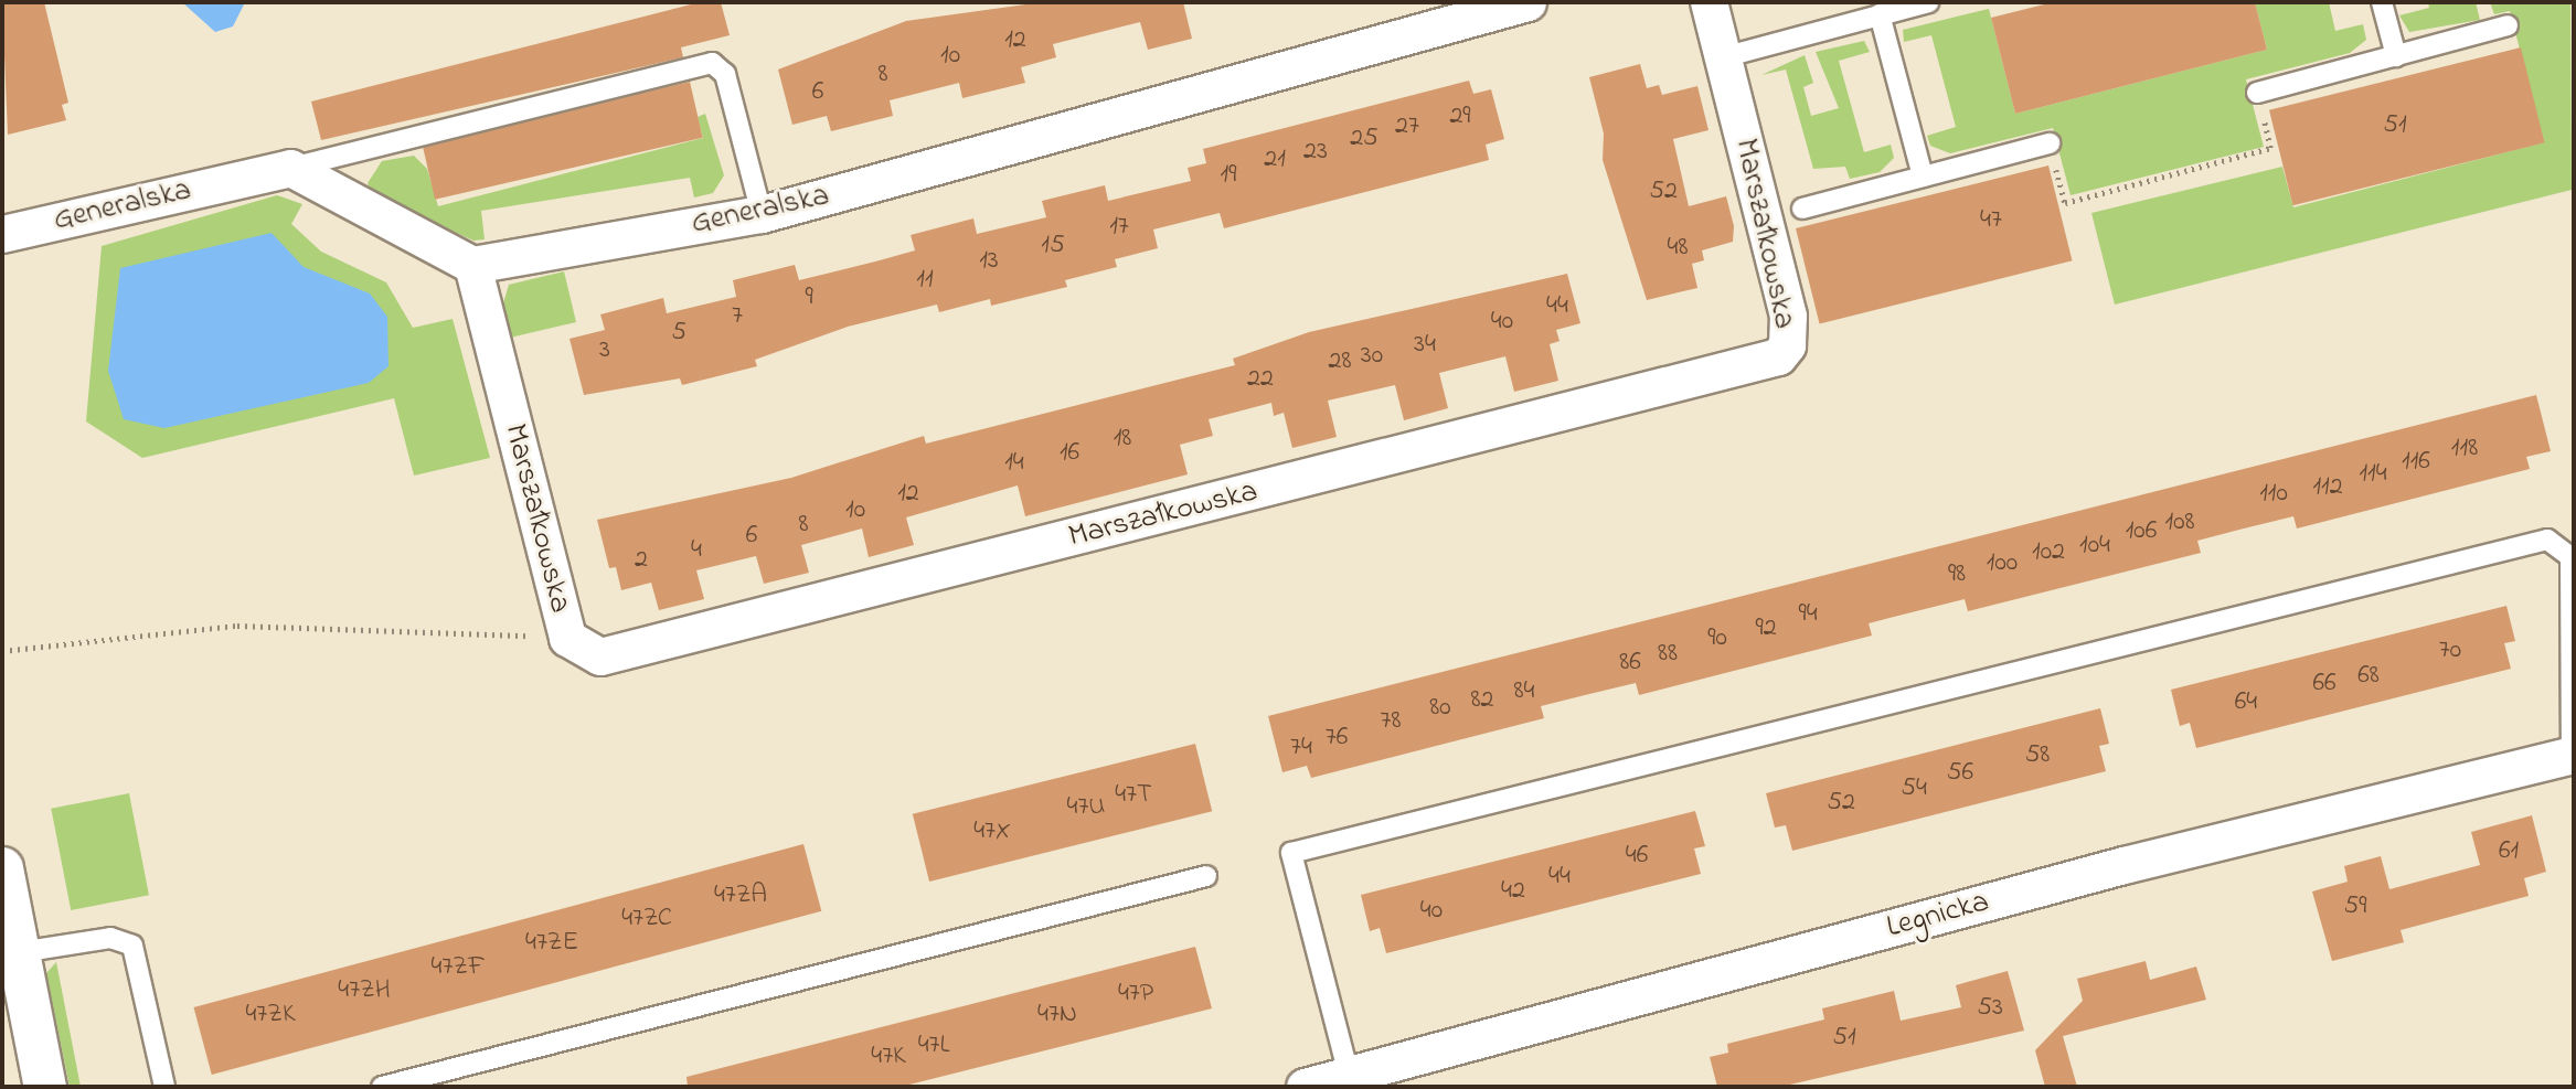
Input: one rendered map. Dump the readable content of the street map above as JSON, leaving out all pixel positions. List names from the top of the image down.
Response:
{
  "streets": {
    "street": ["Generalska", "Marszałkowska", "Legnicka"]
  },
  "crossings": [
    ["Generalska", "Marszałkowska"]
  ],
  "house_numbers": [
    "12",
    "10",
    "8",
    "6",
    "29",
    "51",
    "27",
    "25",
    "23",
    "21",
    "19",
    "52",
    "47",
    "17",
    "15",
    "48",
    "13",
    "11",
    "9",
    "44",
    "7",
    "40",
    "5",
    "34",
    "3",
    "30",
    "28",
    "22",
    "18",
    "118",
    "16",
    "116",
    "14",
    "114",
    "112",
    "12",
    "110",
    "10",
    "108",
    "8",
    "106",
    "6",
    "104",
    "4",
    "102",
    "2",
    "100",
    "98",
    "94",
    "92",
    "90",
    "70",
    "88",
    "86",
    "68",
    "66",
    "84",
    "82",
    "64",
    "80",
    "78",
    "76",
    "74",
    "58",
    "56",
    "54",
    "47T",
    "52",
    "47U",
    "47X",
    "61",
    "46",
    "44",
    "42",
    "47ZA",
    "59",
    "40",
    "47ZC",
    "47ZE",
    "47ZF",
    "47ZH",
    "47P",
    "53",
    "47ZK",
    "47N",
    "51",
    "47L",
    "47K"
  ]
}
